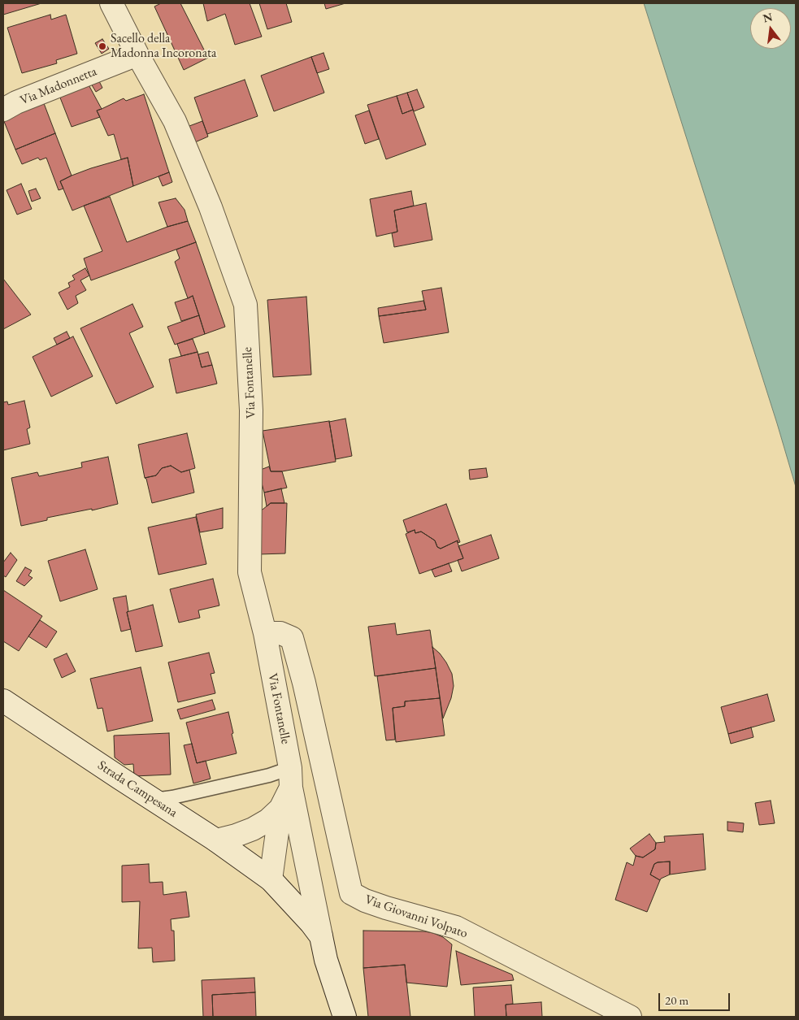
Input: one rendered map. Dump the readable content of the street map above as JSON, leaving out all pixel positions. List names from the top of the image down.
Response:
{
  "streets": {
    "street": [
      "Via Madonnetta",
      "Via Fontanelle",
      "Strada Campesana",
      "Via Giovanni Volpato"
    ]
  },
  "crossings": [
    ["Via Madonnetta", "Via Fontanelle"],
    ["Via Fontanelle", "Strada Campesana"],
    ["Via Fontanelle", "Via Giovanni Volpato"]
  ],
  "places": ["Sacello della Madonna Incoronata"],
  "scale_bar": "20 m",
  "north": "top"
}
